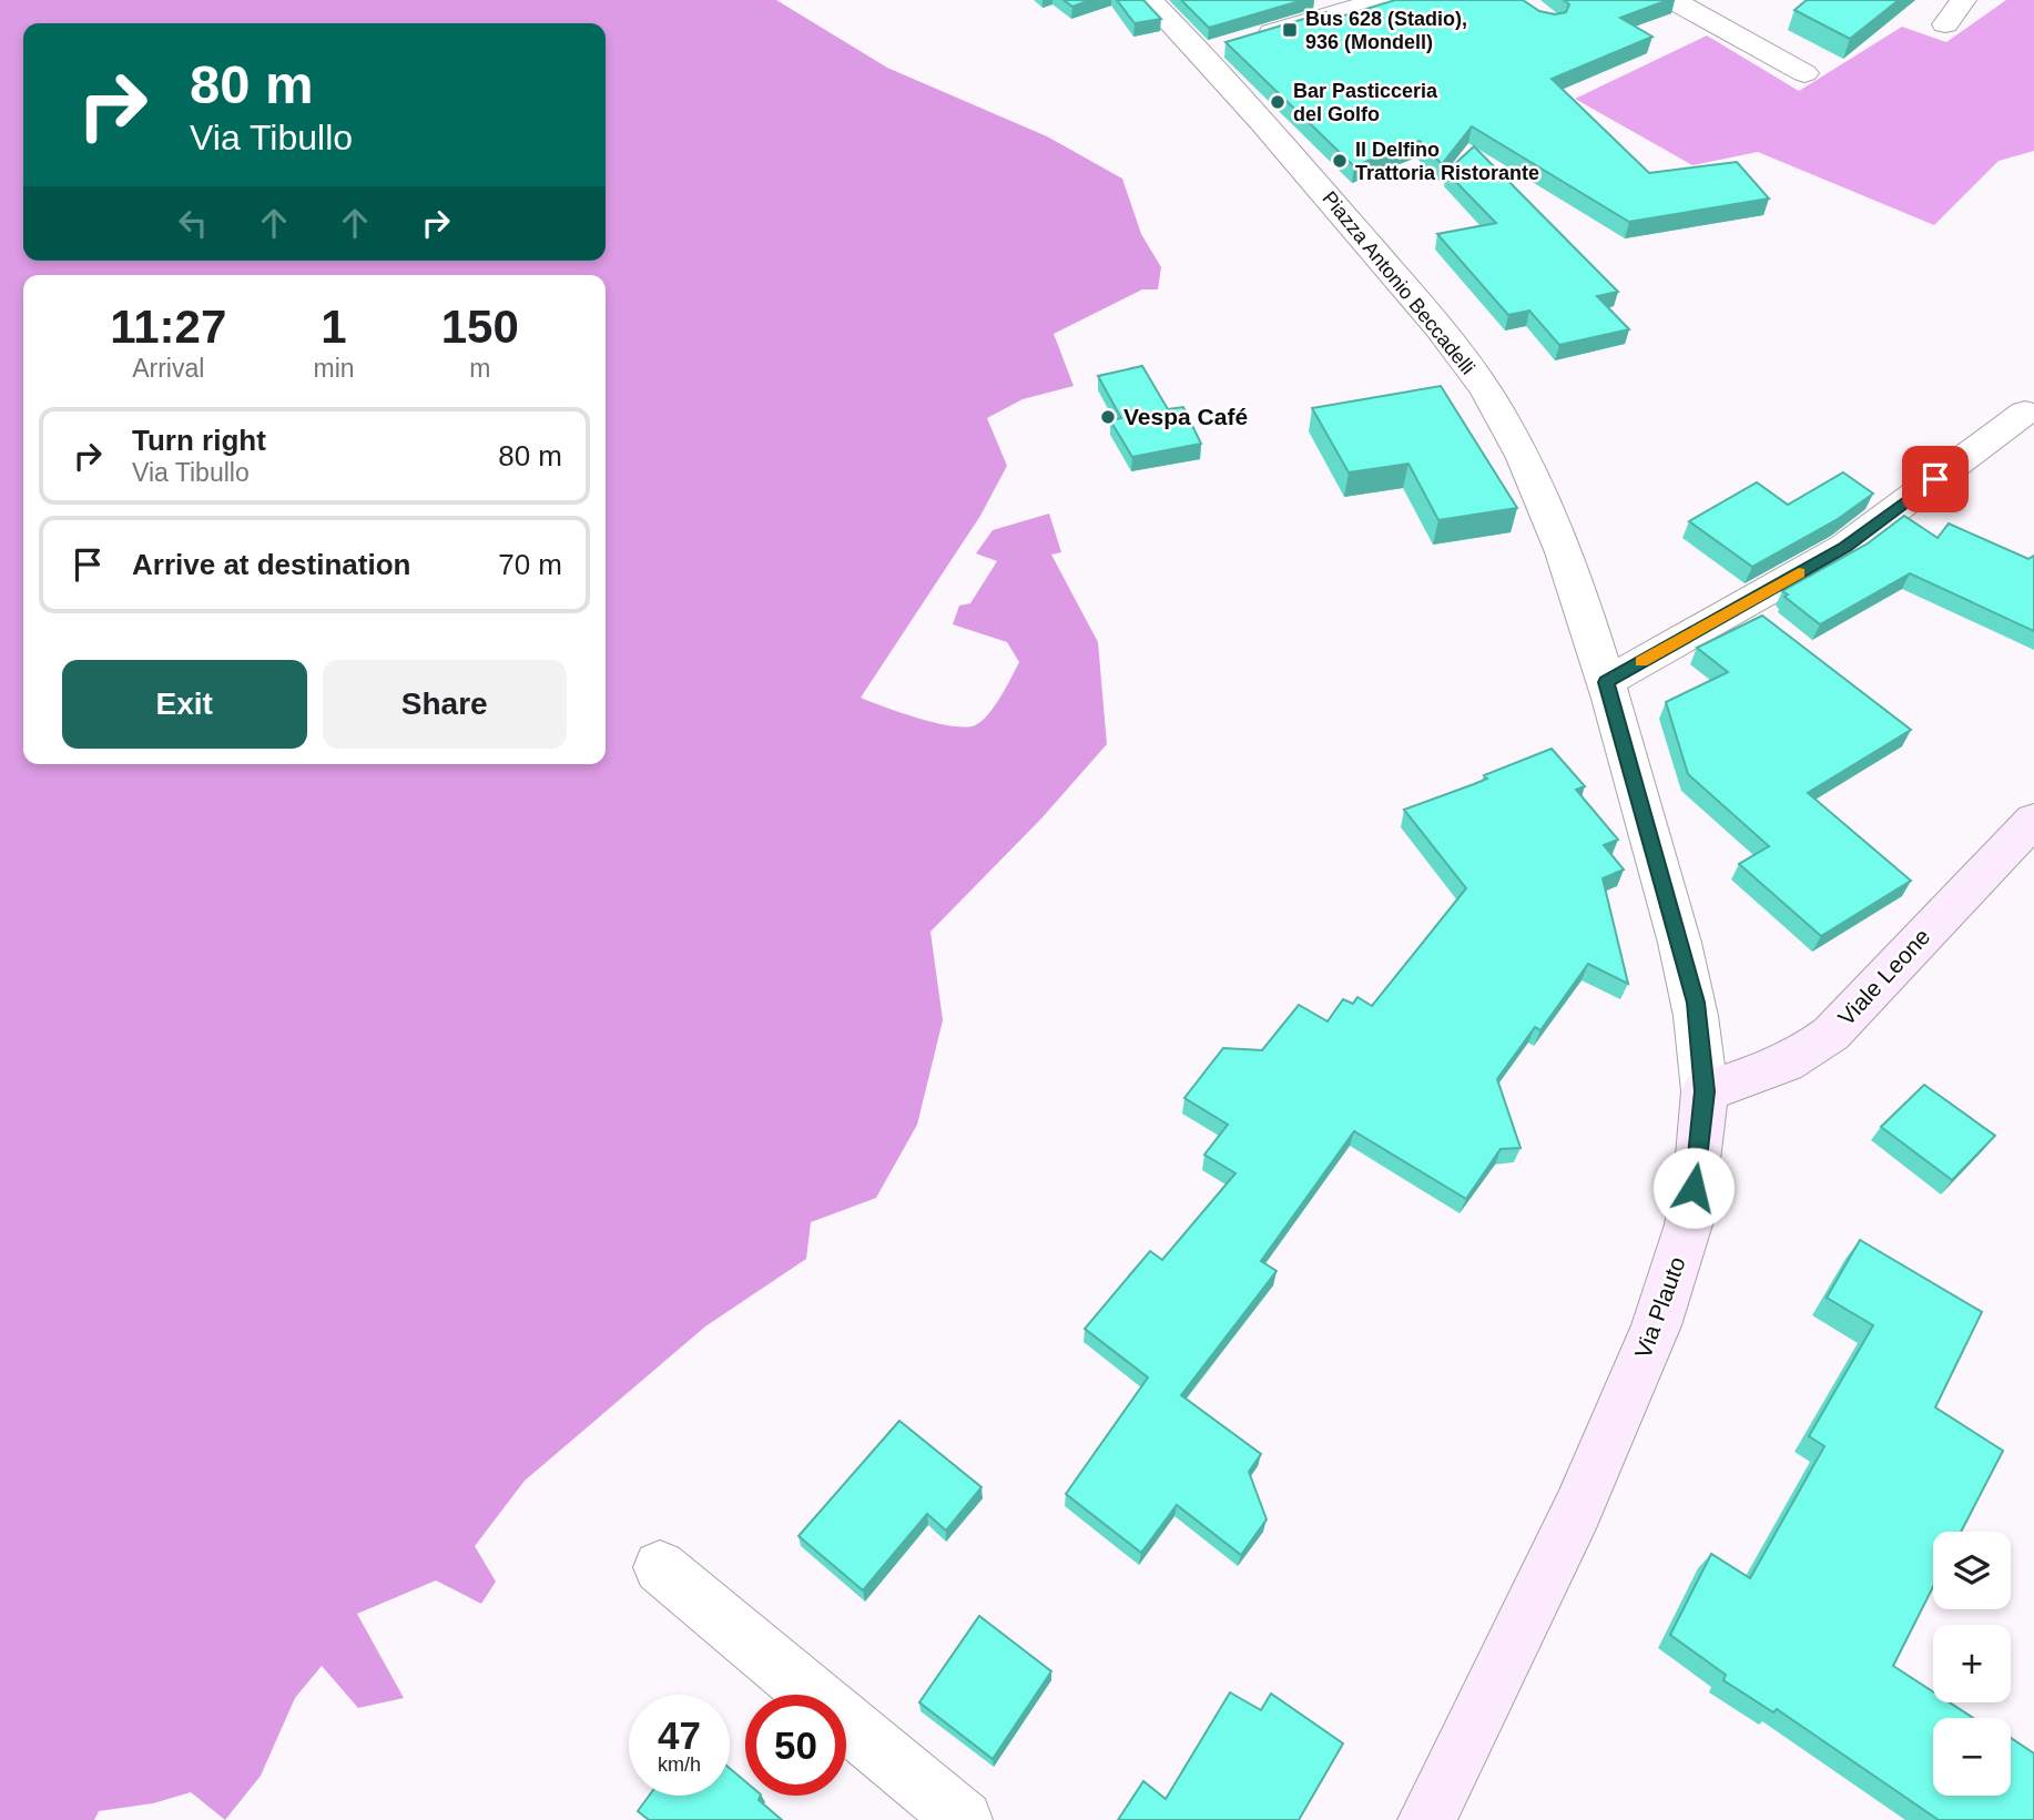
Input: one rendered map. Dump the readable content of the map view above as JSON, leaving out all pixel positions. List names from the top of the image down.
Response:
{
  "streets": {
    "main road": ["Viale Leone", "Via Plauto"],
    "street": ["Piazza Antonio Beccadelli"]
  },
  "crossings": [
    ["Piazza Antonio Beccadelli", "Via Plauto"],
    ["Viale Leone", "Via Plauto"]
  ],
  "places": {
    "transit": ["Bus 628 (Stadio), 936 (Mondell)"],
    "other": ["Bar Pasticceria del Golfo", "Il Delfino Trattoria Ristorante", "Vespa Café"]
  },
  "page": {
    "turn": ["80 m", "Via Tibullo"],
    "eta": [
      "11:27",
      "Arrival",
      "1",
      "min",
      "150",
      "m"
    ],
    "list": [
      {
        "name": "Turn right",
        "note": "Via Tibullo",
        "value": "80 m"
      },
      {
        "name": "Arrive at destination",
        "value": "70 m"
      }
    ],
    "buttons": ["Exit", "Share"],
    "map_buttons": ["+", "−"],
    "speed": "47 km/h",
    "limit": "50"
  }
}
